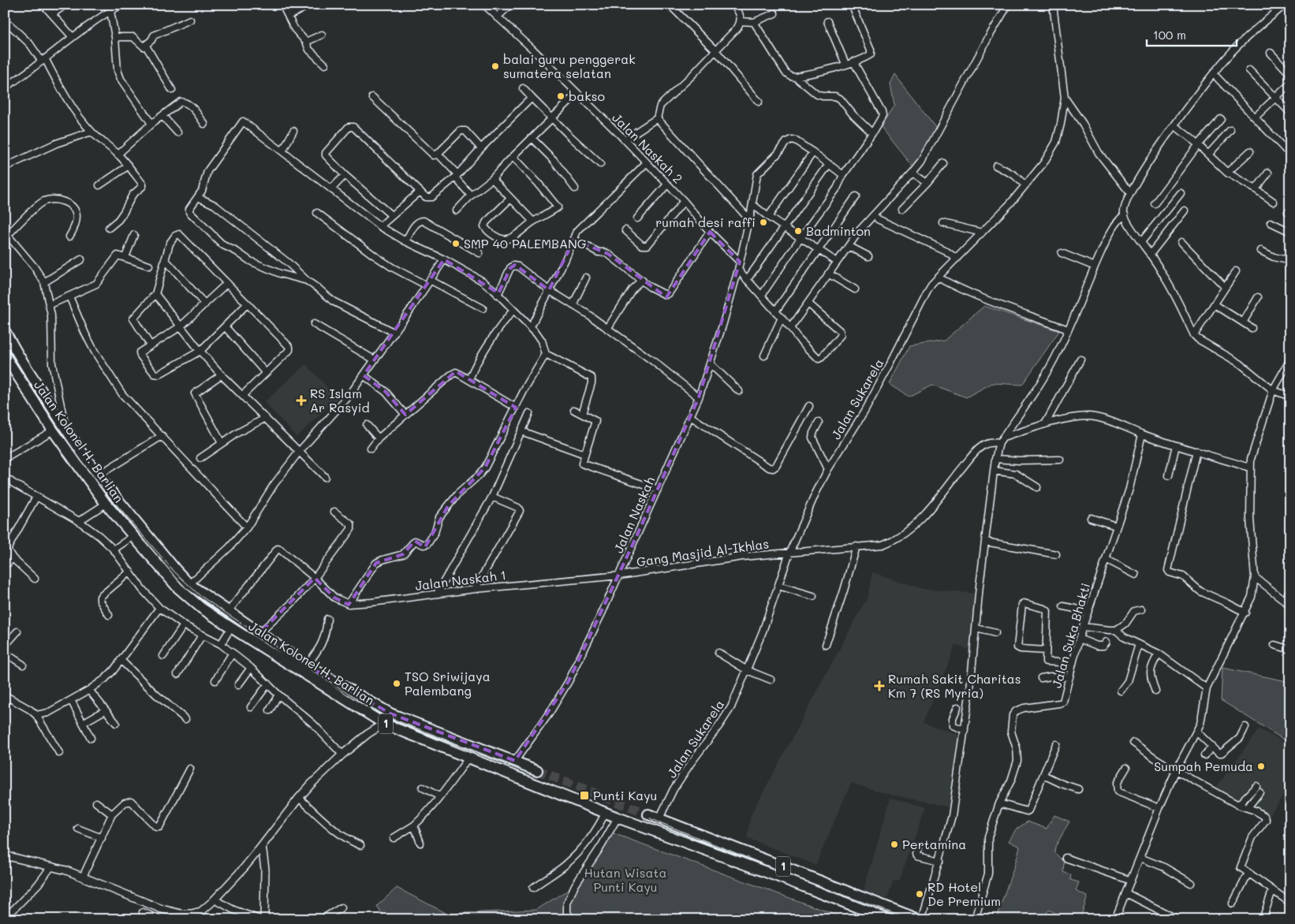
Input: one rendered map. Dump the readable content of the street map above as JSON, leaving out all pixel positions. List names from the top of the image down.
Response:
{
  "streets": {
    "highway": ["Jalan Kolonel H. Barlian", "1"],
    "street": [
      "Jalan Naskah 2",
      "Jalan Sukarela",
      "Jalan Naskah",
      "Gang Masjid Al-Ikhlas",
      "Jalan Naskah 1",
      "Jalan Suka Bhakti"
    ]
  },
  "crossings": [
    ["Jalan Naskah 2", "Jalan Naskah"],
    ["Jalan Sukarela", "Gang Masjid Al-Ikhlas"],
    ["Jalan Sukarela", "1"],
    ["Jalan Naskah", "Gang Masjid Al-Ikhlas"],
    ["Jalan Naskah", "Jalan Naskah 1"],
    ["Jalan Naskah", "1"],
    ["Gang Masjid Al-Ikhlas", "Jalan Naskah 1"]
  ],
  "parks": ["Hutan Wisata Punti Kayu"],
  "places": {
    "other": [
      "balai guru penggerak sumatera selatan",
      "bakso",
      "rumah desi raffi",
      "Badminton",
      "SMP 40 PALEMBANG",
      "TSO Sriwijaya Palembang",
      "Sumpah Pemuda",
      "Pertamina",
      "RD Hotel De Premium"
    ],
    "health": ["RS Islam Ar Rasyid", "Rumah Sakit Charitas Km 7 (RS Myria)"],
    "transit": ["Punti Kayu"]
  },
  "scale_bar": "100 m"
}
